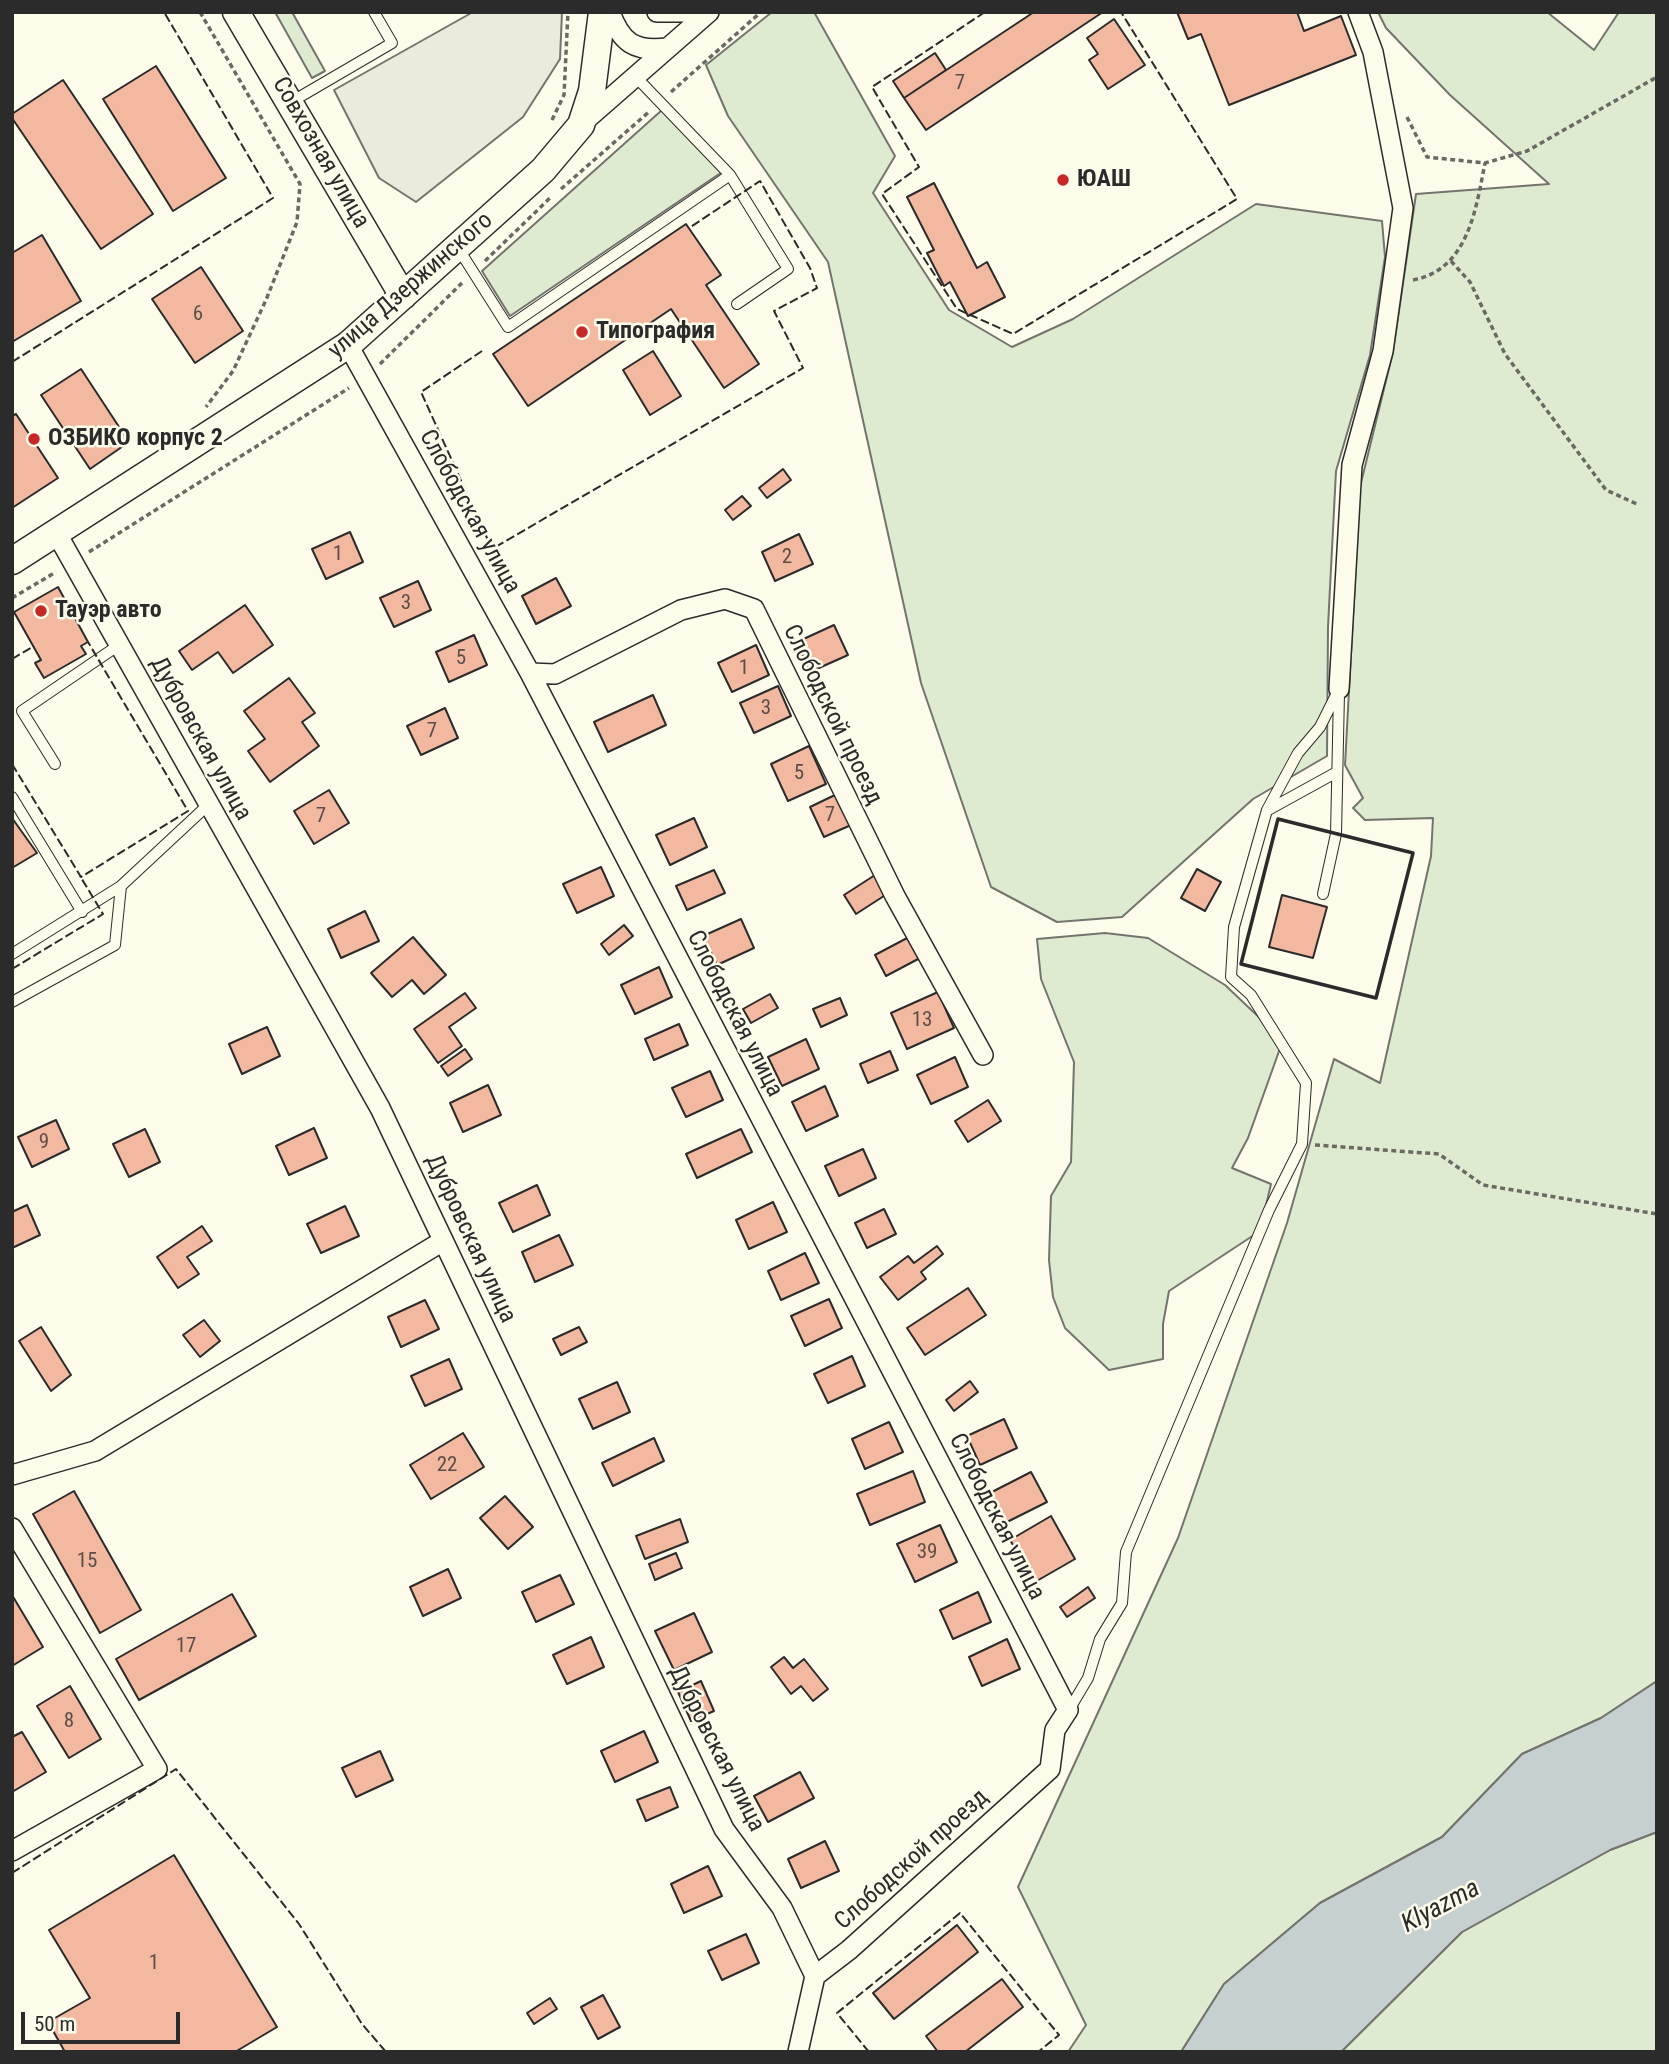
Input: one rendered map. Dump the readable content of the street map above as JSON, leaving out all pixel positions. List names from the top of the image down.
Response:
{
  "streets": {
    "main road": ["Совхозная улица", "улица Дзержинского"],
    "street": ["Слободская улица", "Слободской проезд", "Дубровская улица"]
  },
  "crossings": [
    ["Совхозная улица", "улица Дзержинского"],
    ["улица Дзержинского", "Слободская улица"],
    ["улица Дзержинского", "Дубровская улица"],
    ["Слободская улица", "Слободской проезд"],
    ["Слободской проезд", "Дубровская улица"]
  ],
  "water": ["Klyazma"],
  "places": [
    "ЮАШ",
    "Типография",
    "ОЗБИКО корпус 2",
    "Тауэр авто"
  ],
  "house_numbers": [
    "7",
    "6",
    "1",
    "2",
    "3",
    "5",
    "1",
    "3",
    "7",
    "5",
    "7",
    "7",
    "13",
    "9",
    "22",
    "39",
    "15",
    "17",
    "8",
    "1"
  ],
  "scale_bar": "50 m"
}
